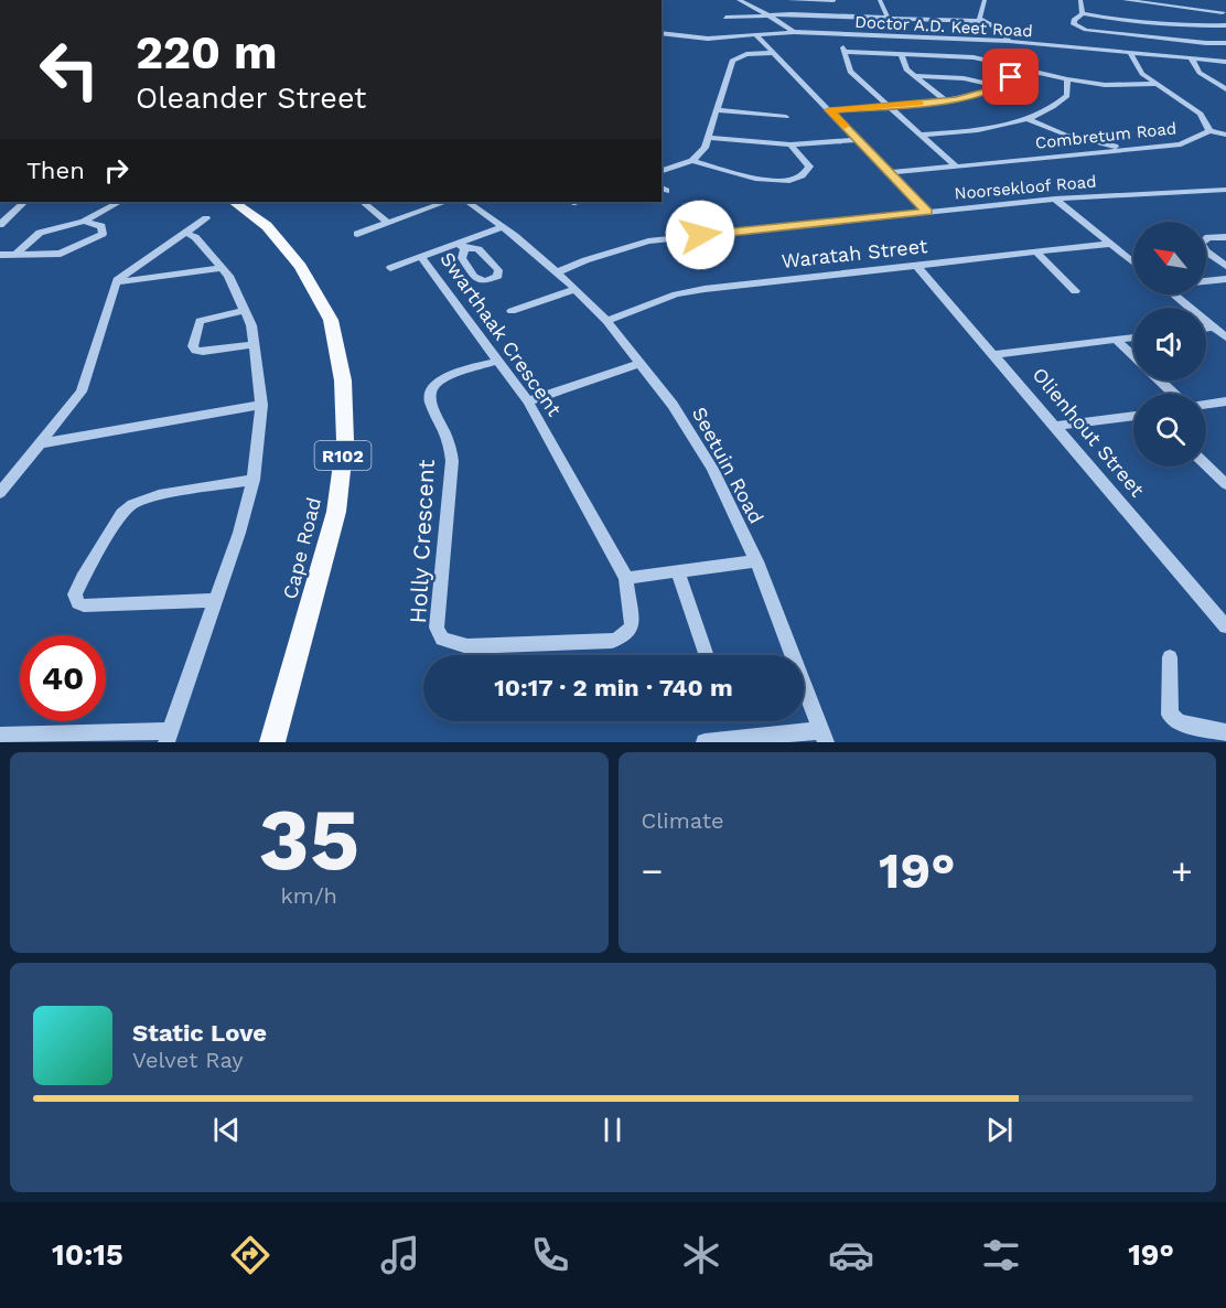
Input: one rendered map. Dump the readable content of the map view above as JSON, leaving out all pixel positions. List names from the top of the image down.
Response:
{
  "streets": {
    "main road": ["R102", "Cape Road"],
    "street": [
      "Doctor A.D. Keet Road",
      "Combretum Road",
      "Noorsekloof Road",
      "Waratah Street",
      "Swarthaak Crescent",
      "Olienhout Street",
      "Seetuin Road",
      "Holly Crescent"
    ]
  },
  "crossings": [
    ["Doctor A.D. Keet Road", "Combretum Road"],
    ["Noorsekloof Road", "Seetuin Road"],
    ["Waratah Street", "Olienhout Street"],
    ["Waratah Street", "Seetuin Road"],
    ["Swarthaak Crescent", "Seetuin Road"],
    ["Swarthaak Crescent", "Holly Crescent"]
  ],
  "north": "top left",
  "page": {
    "turn": ["220 m", "Oleander Street"],
    "then": "Then",
    "limit": "40",
    "trip": "10:17 · 2 min · 740 m",
    "tile": [
      ["35", "km/h"],
      "Climate"
    ],
    "heat": ["−", "19°", "+"],
    "song": ["Static Love", "Velvet Ray"],
    "tabs": ["10:15", "19°"]
  }
}
